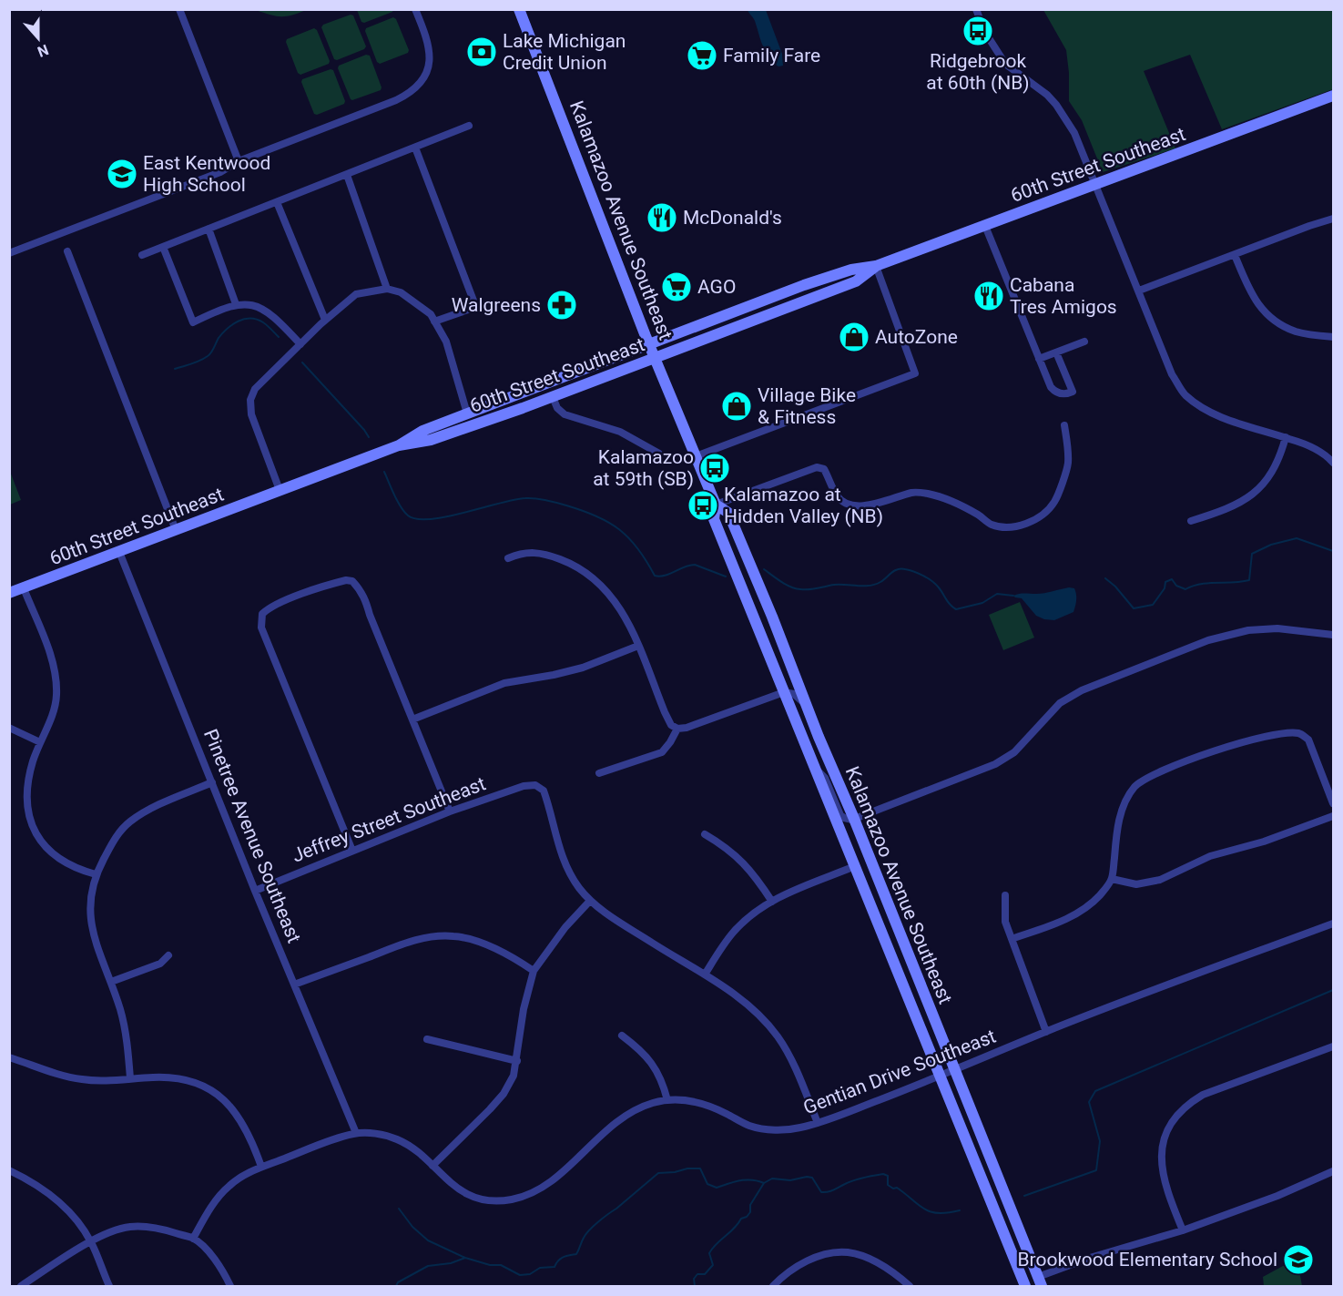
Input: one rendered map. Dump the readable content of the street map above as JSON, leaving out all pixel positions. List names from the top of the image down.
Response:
{
  "streets": {
    "main road": ["60th Street Southeast", "Kalamazoo Avenue Southeast"],
    "street": ["Jeffrey Street Southeast", "Pinetree Avenue Southeast", "Gentian Drive Southeast"]
  },
  "crossings": [
    ["60th Street Southeast", "Kalamazoo Avenue Southeast"],
    ["60th Street Southeast", "Pinetree Avenue Southeast"],
    ["Kalamazoo Avenue Southeast", "Gentian Drive Southeast"],
    ["Jeffrey Street Southeast", "Pinetree Avenue Southeast"],
    ["Pinetree Avenue Southeast", "Gentian Drive Southeast"]
  ],
  "places": {
    "bus stop": ["Ridgebrook at 60th (NB)", "Kalamazoo at 59th (SB)", "Kalamazoo at Hidden Valley (NB)"],
    "bank": ["Lake Michigan Credit Union"],
    "supermarket": ["Family Fare", "AGO"],
    "school or university": ["East Kentwood High School", "Brookwood Elementary School"],
    "restaurant": ["McDonald's", "Cabana Tres Amigos"],
    "pharmacy": ["Walgreens"],
    "shop": ["AutoZone", "Village Bike & Fitness"]
  },
  "north": "bottom"
}
